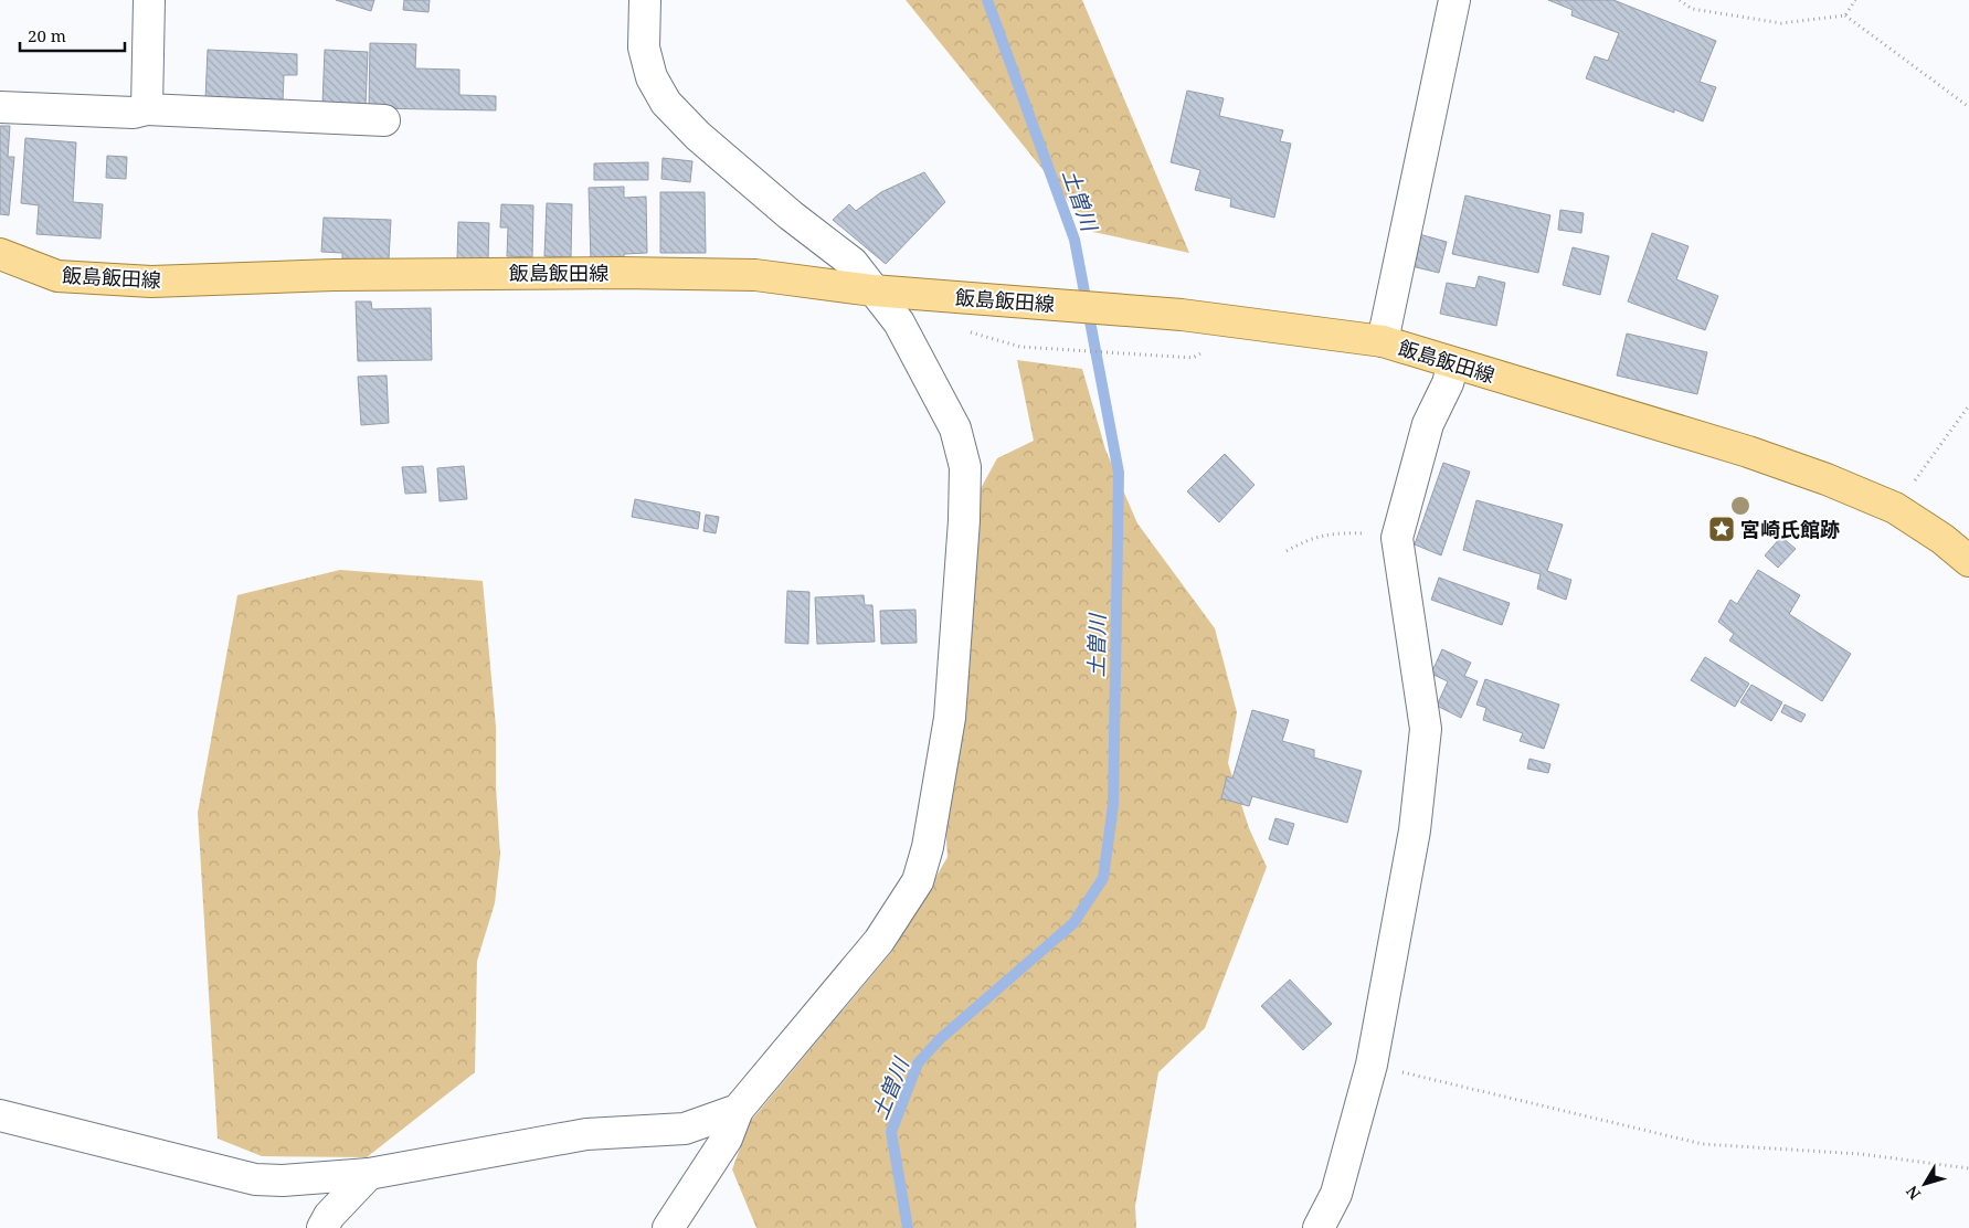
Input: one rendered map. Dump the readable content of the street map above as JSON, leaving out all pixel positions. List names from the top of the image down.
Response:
{
  "streets": {
    "main road": ["飯島飯田線"]
  },
  "water": ["土曽川"],
  "places": {
    "place": ["宮崎氏館跡"]
  },
  "scale_bar": "20 m",
  "north": "bottom left"
}
